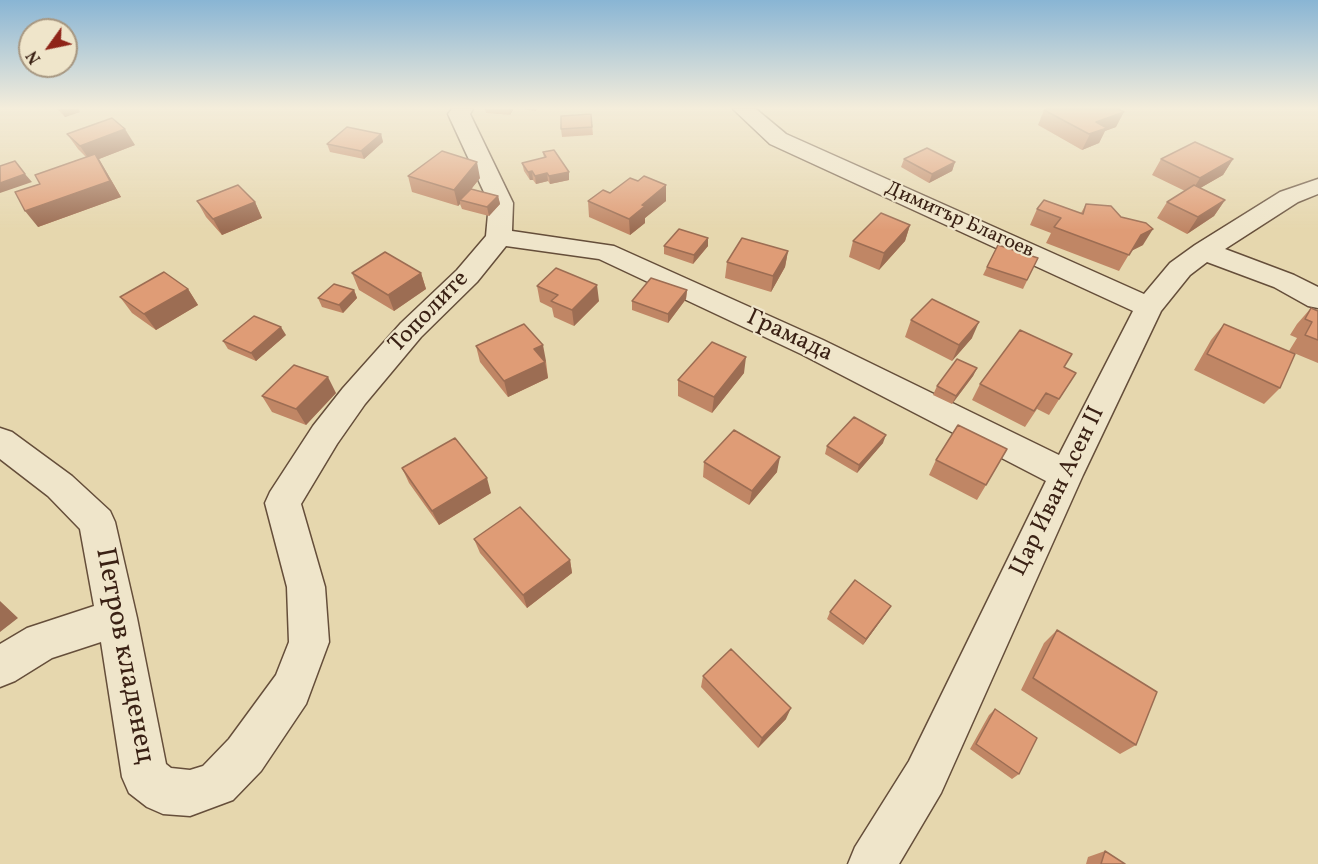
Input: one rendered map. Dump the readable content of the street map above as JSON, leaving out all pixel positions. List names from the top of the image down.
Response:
{
  "streets": {
    "street": [
      "Димитър Благоев",
      "Тополите",
      "Грамада",
      "Цар Иван Асен II",
      "Петров кладенец"
    ]
  },
  "crossings": [
    ["Димитър Благоев", "Цар Иван Асен II"],
    ["Тополите", "Грамада"],
    ["Тополите", "Петров кладенец"],
    ["Грамада", "Цар Иван Асен II"]
  ],
  "north": "bottom left"
}
